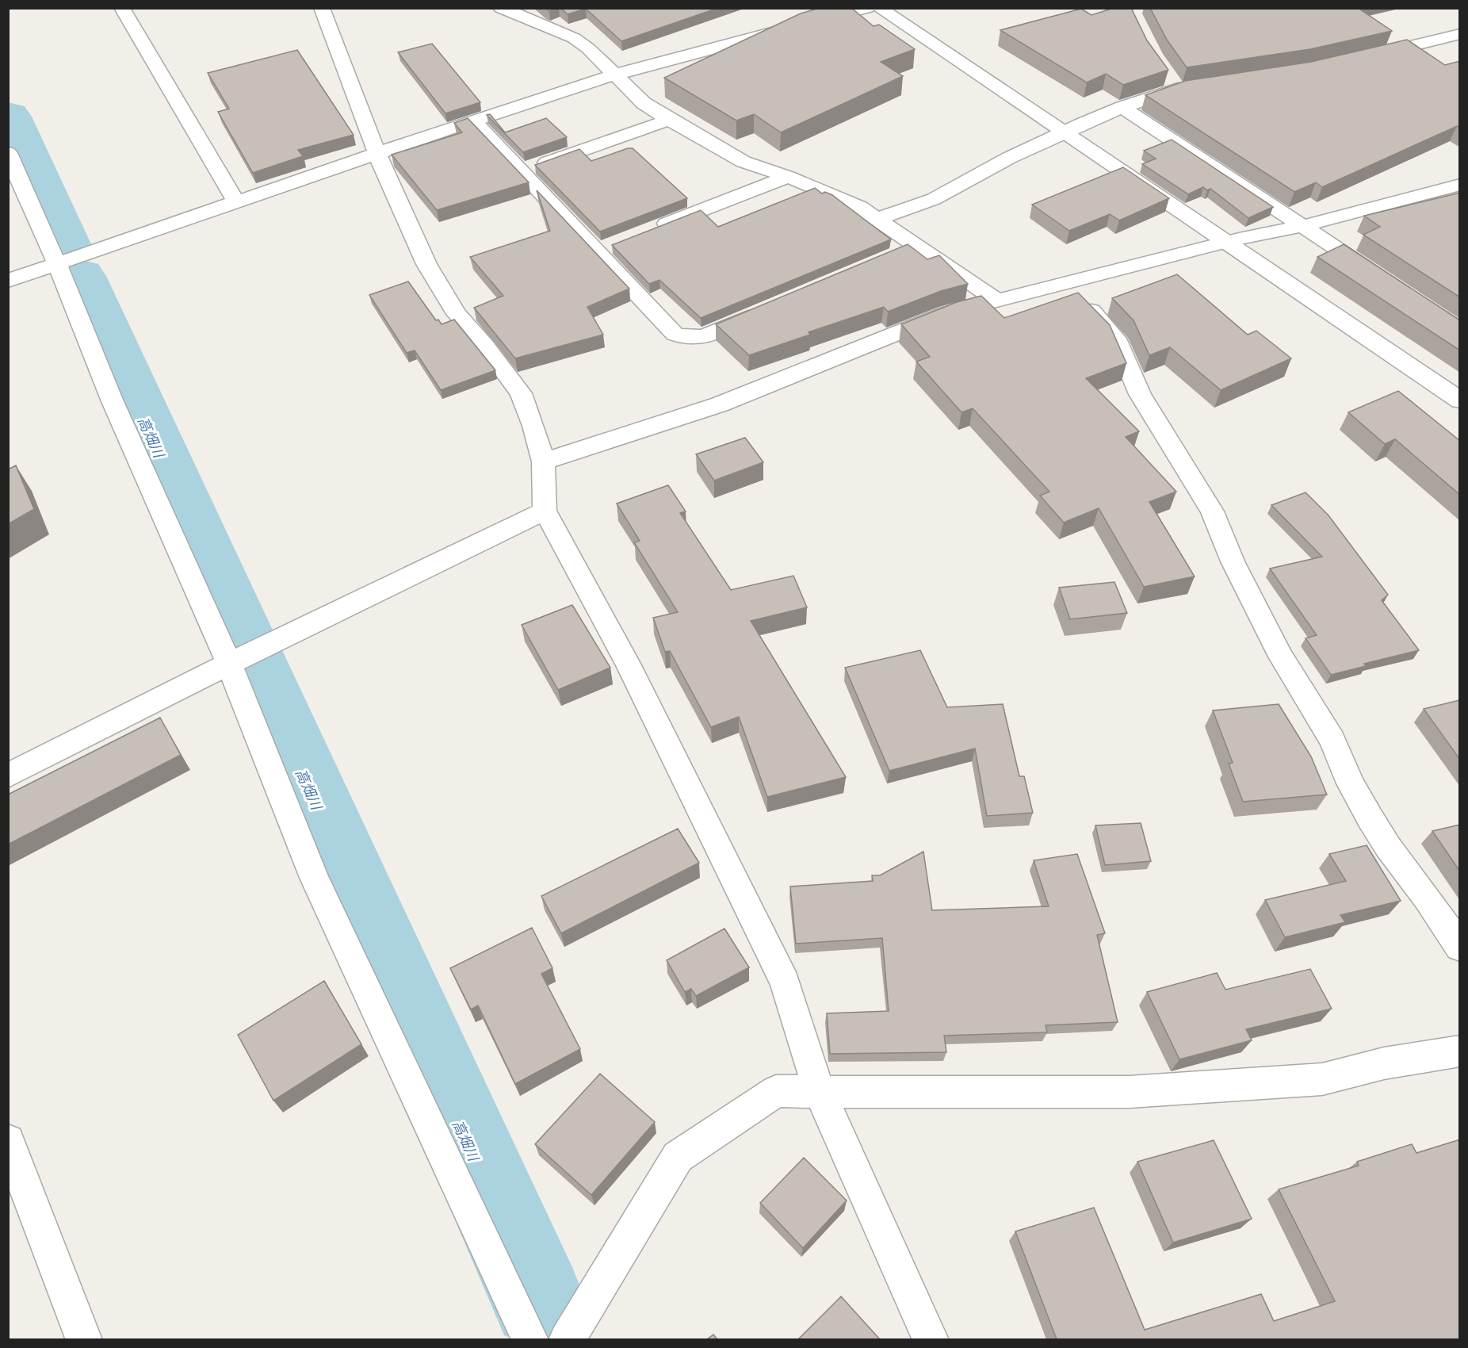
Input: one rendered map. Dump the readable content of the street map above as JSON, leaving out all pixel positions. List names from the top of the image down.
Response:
{
  "water": ["高畑川"]
}
